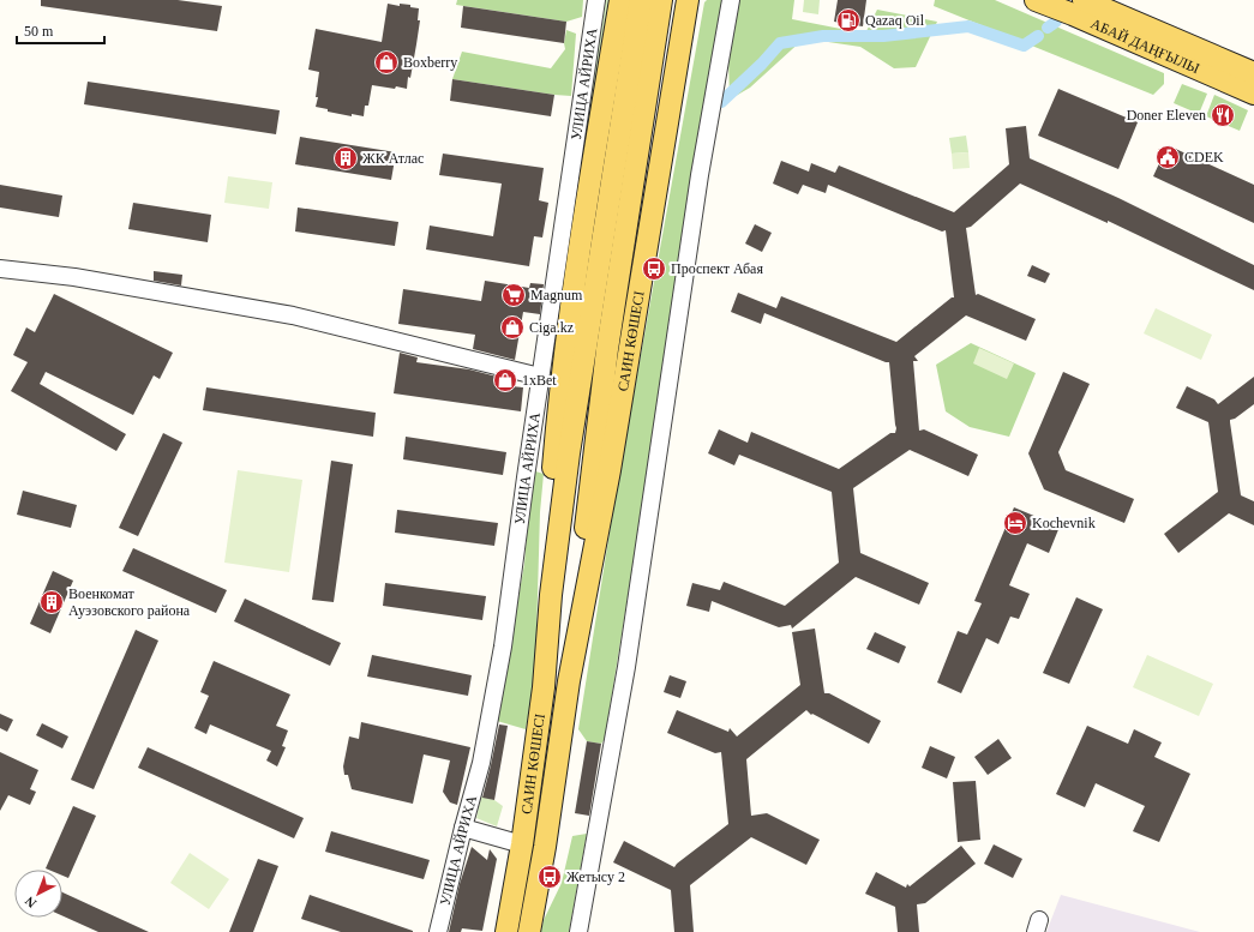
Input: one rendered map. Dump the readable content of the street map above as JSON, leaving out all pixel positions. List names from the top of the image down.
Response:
{
  "streets": {
    "main road": ["АБАЙ ДАҢҒЫЛЫ", "САИН КӨШЕСІ"],
    "street": ["УЛИЦА АЙРИХА"]
  },
  "crossings": [
    ["УЛИЦА АЙРИХА", "САИН КӨШЕСІ"]
  ],
  "places": {
    "fuel station": ["Qazaq Oil"],
    "shop": ["Boxberry", "Ciga.kz", "1xBet"],
    "restaurant": ["Doner Eleven"],
    "public building": ["CDEK"],
    "building": ["ЖК Атлас", "Военкомат Ауэзовского района"],
    "bus stop": ["Проспект Абая", "Жетысу 2"],
    "supermarket": ["Magnum"],
    "hotel": ["Kochevnik"]
  },
  "scale_bar": "50 m",
  "north": "bottom left"
}
